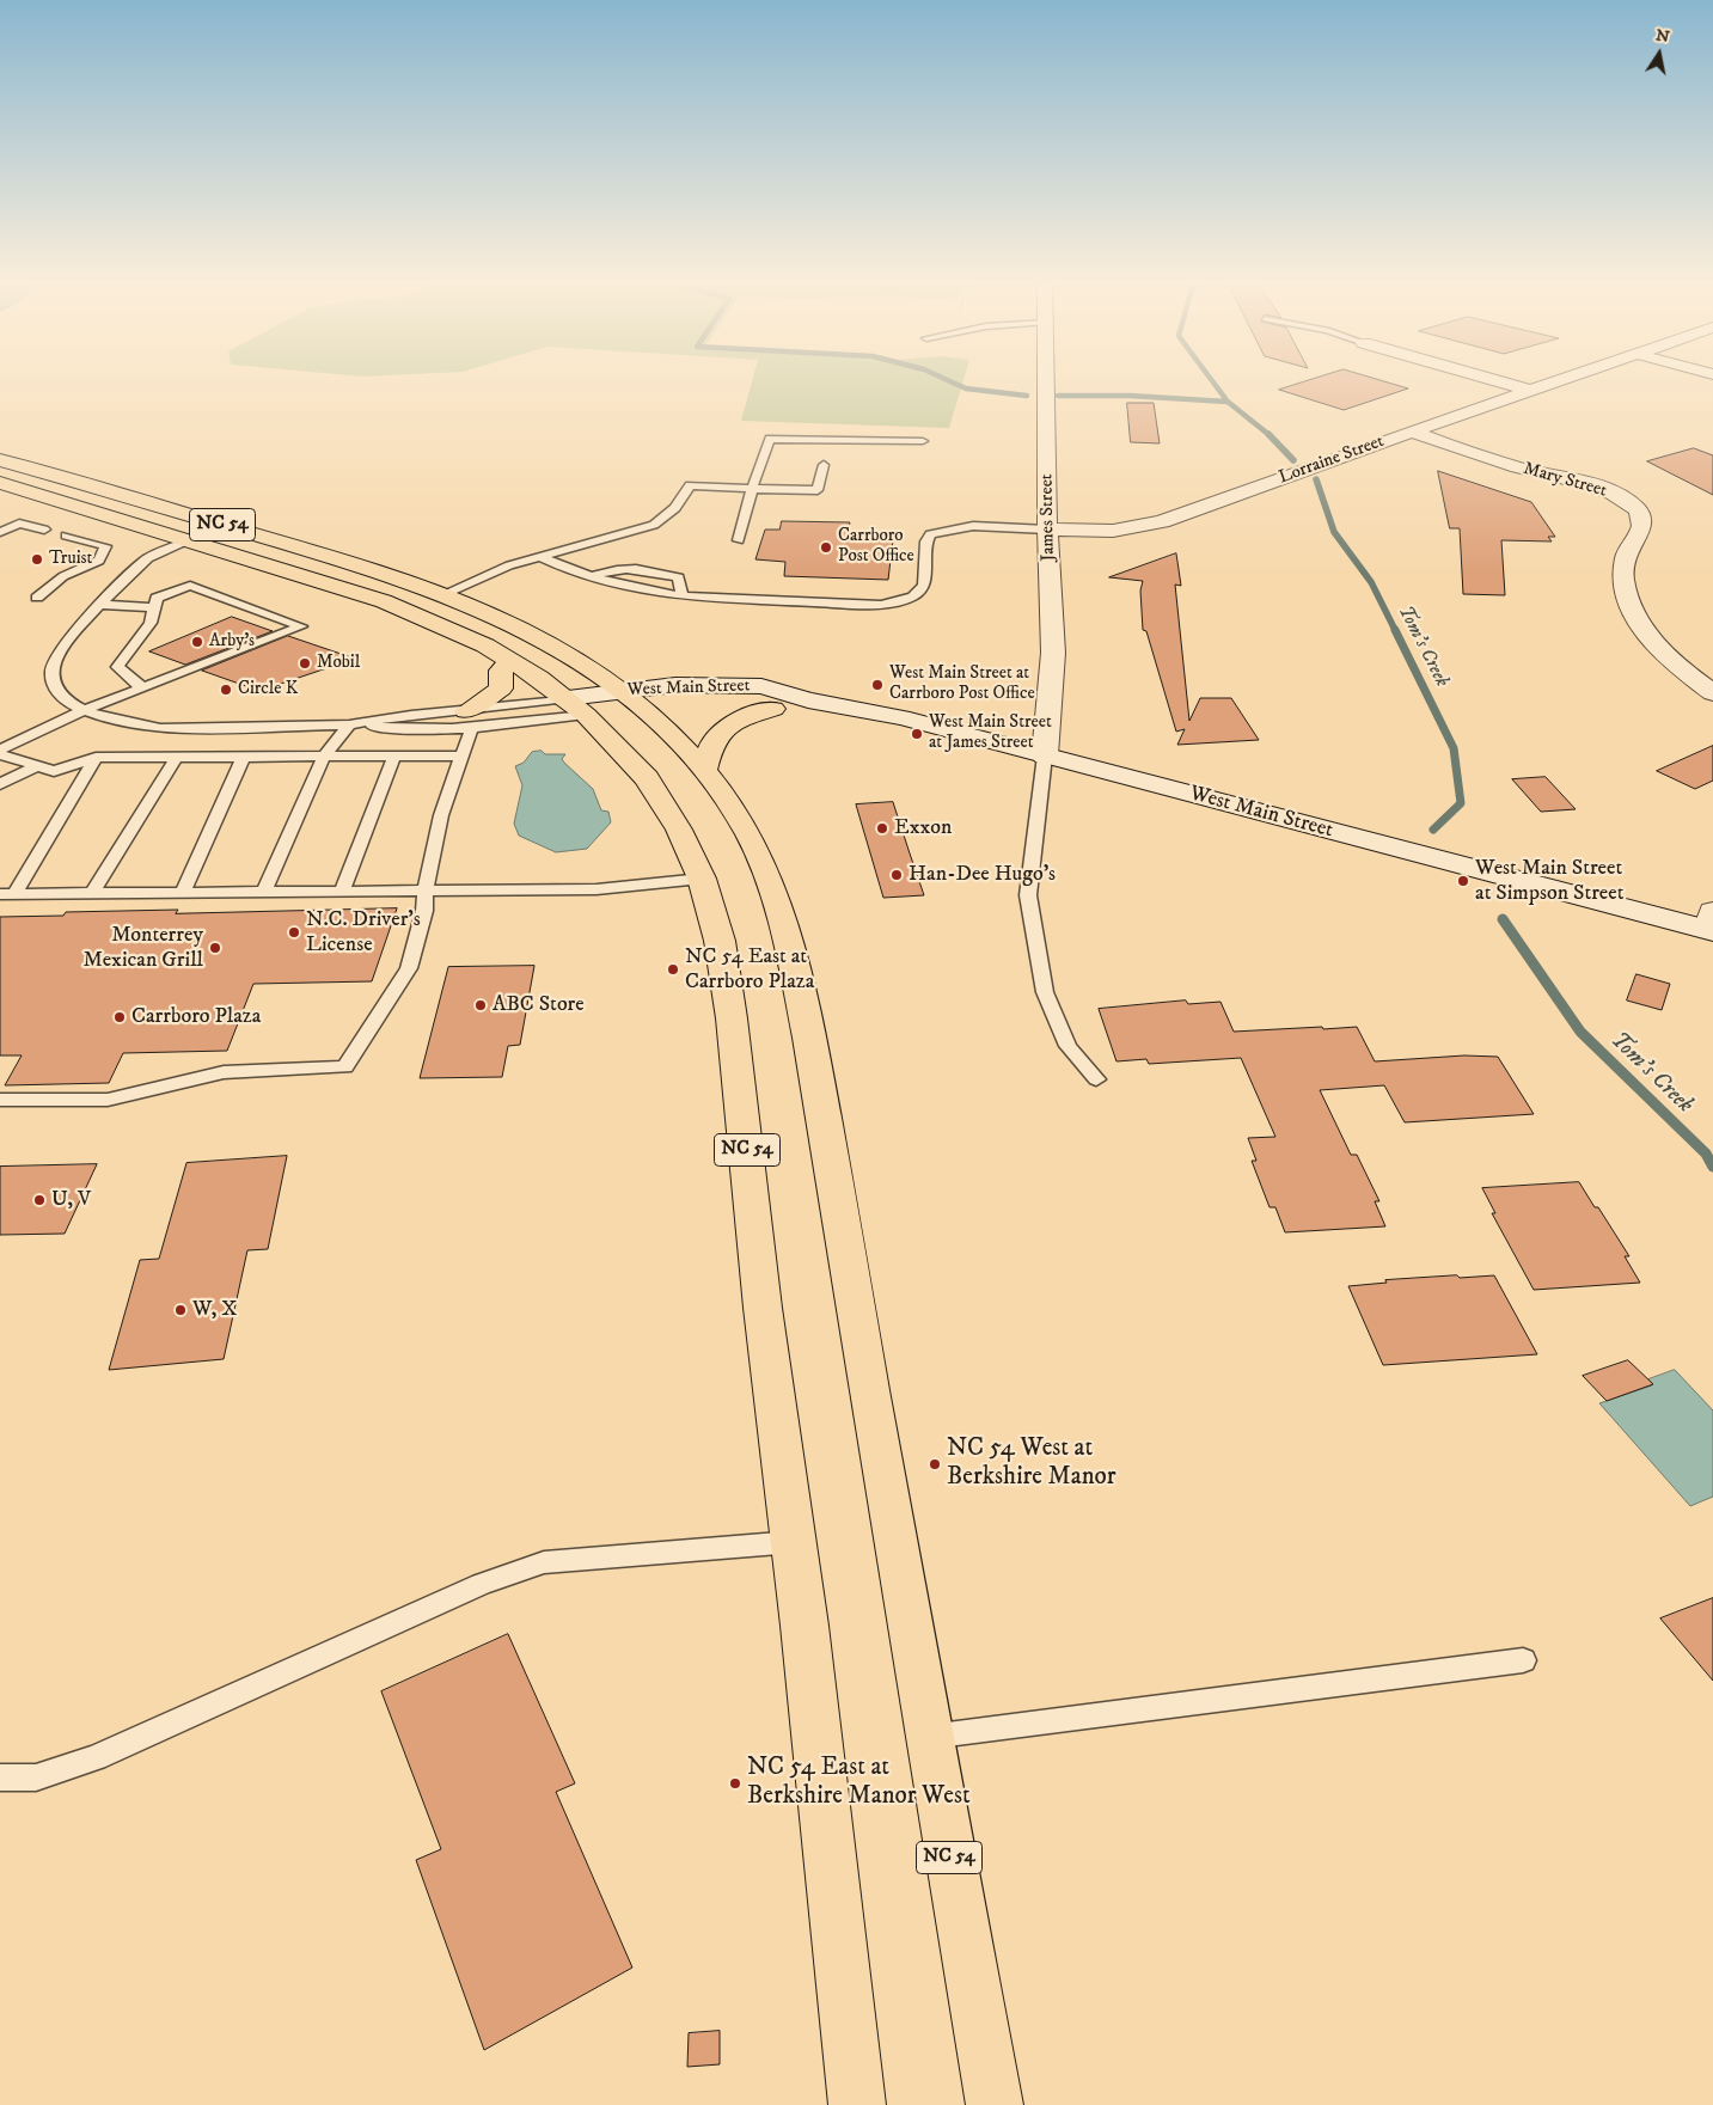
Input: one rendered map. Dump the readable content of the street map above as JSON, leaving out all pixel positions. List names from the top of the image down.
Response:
{
  "streets": {
    "highway": ["NC 54"],
    "street": [
      "Lorraine Street",
      "Mary Street",
      "James Street",
      "West Main Street"
    ]
  },
  "crossings": [
    ["Lorraine Street", "Mary Street"],
    ["Lorraine Street", "James Street"],
    ["James Street", "West Main Street"],
    ["NC 54", "West Main Street"]
  ],
  "water": ["Tom's Creek"],
  "places": [
    "Carrboro Post Office",
    "Truist",
    "Arby's",
    "Mobil",
    "West Main Street at Carrboro Post Office",
    "Circle K",
    "West Main Street at James Street",
    "Exxon",
    "Han-Dee Hugo's",
    "West Main Street at Simpson Street",
    "N.C. Driver's License",
    "Monterrey Mexican Grill",
    "NC 54 East at Carrboro Plaza",
    "ABC Store",
    "Carrboro Plaza",
    "U, V",
    "W, X",
    "NC 54 West at Berkshire Manor",
    "NC 54 East at Berkshire Manor West"
  ],
  "north": "top"
}
